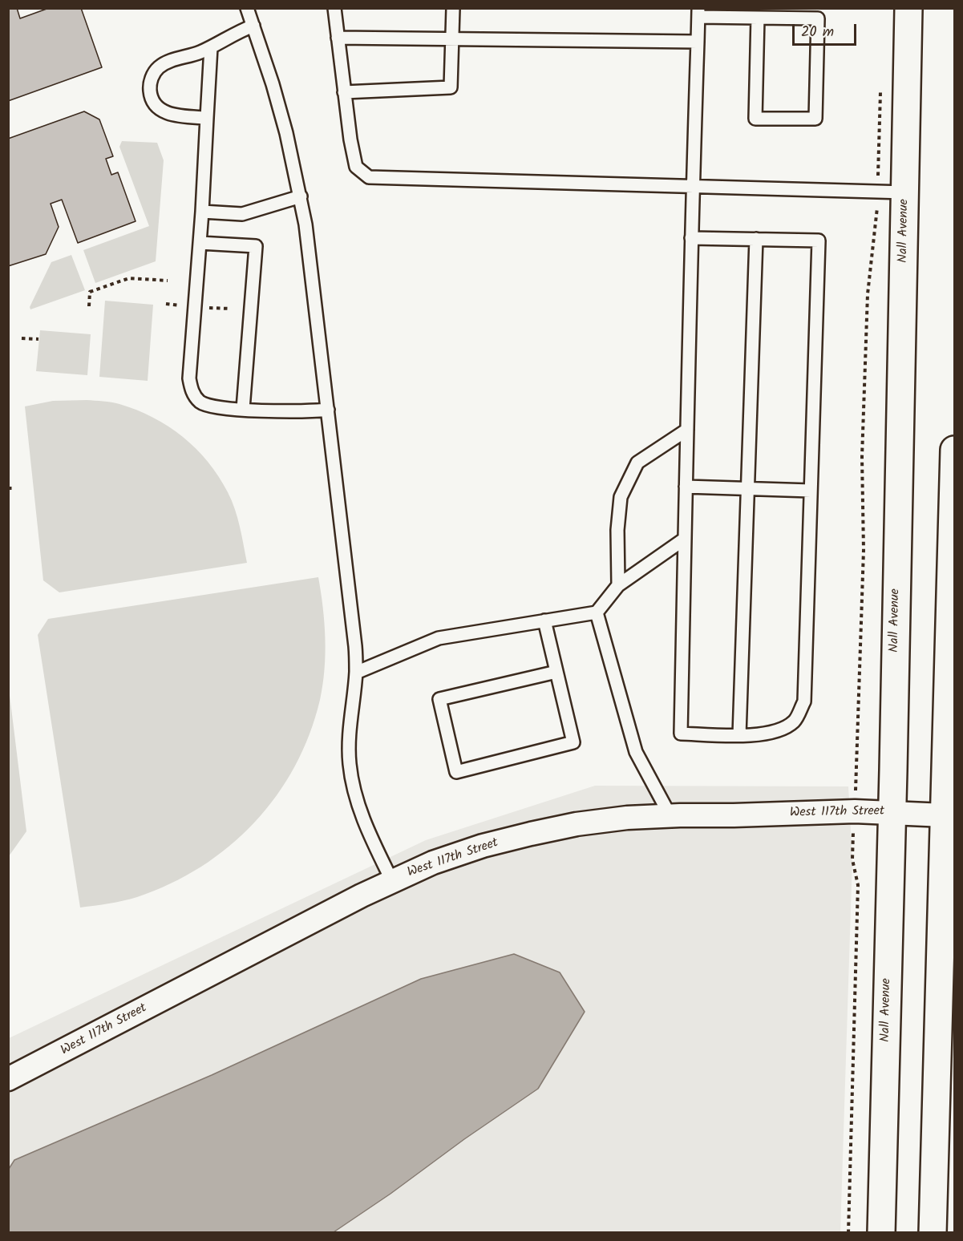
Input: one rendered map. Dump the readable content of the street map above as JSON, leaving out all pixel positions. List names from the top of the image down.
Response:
{
  "streets": {
    "main road": ["Nall Avenue"],
    "street": ["West 117th Street"]
  },
  "crossings": [
    ["Nall Avenue", "West 117th Street"]
  ],
  "scale_bar": "20 m"
}
